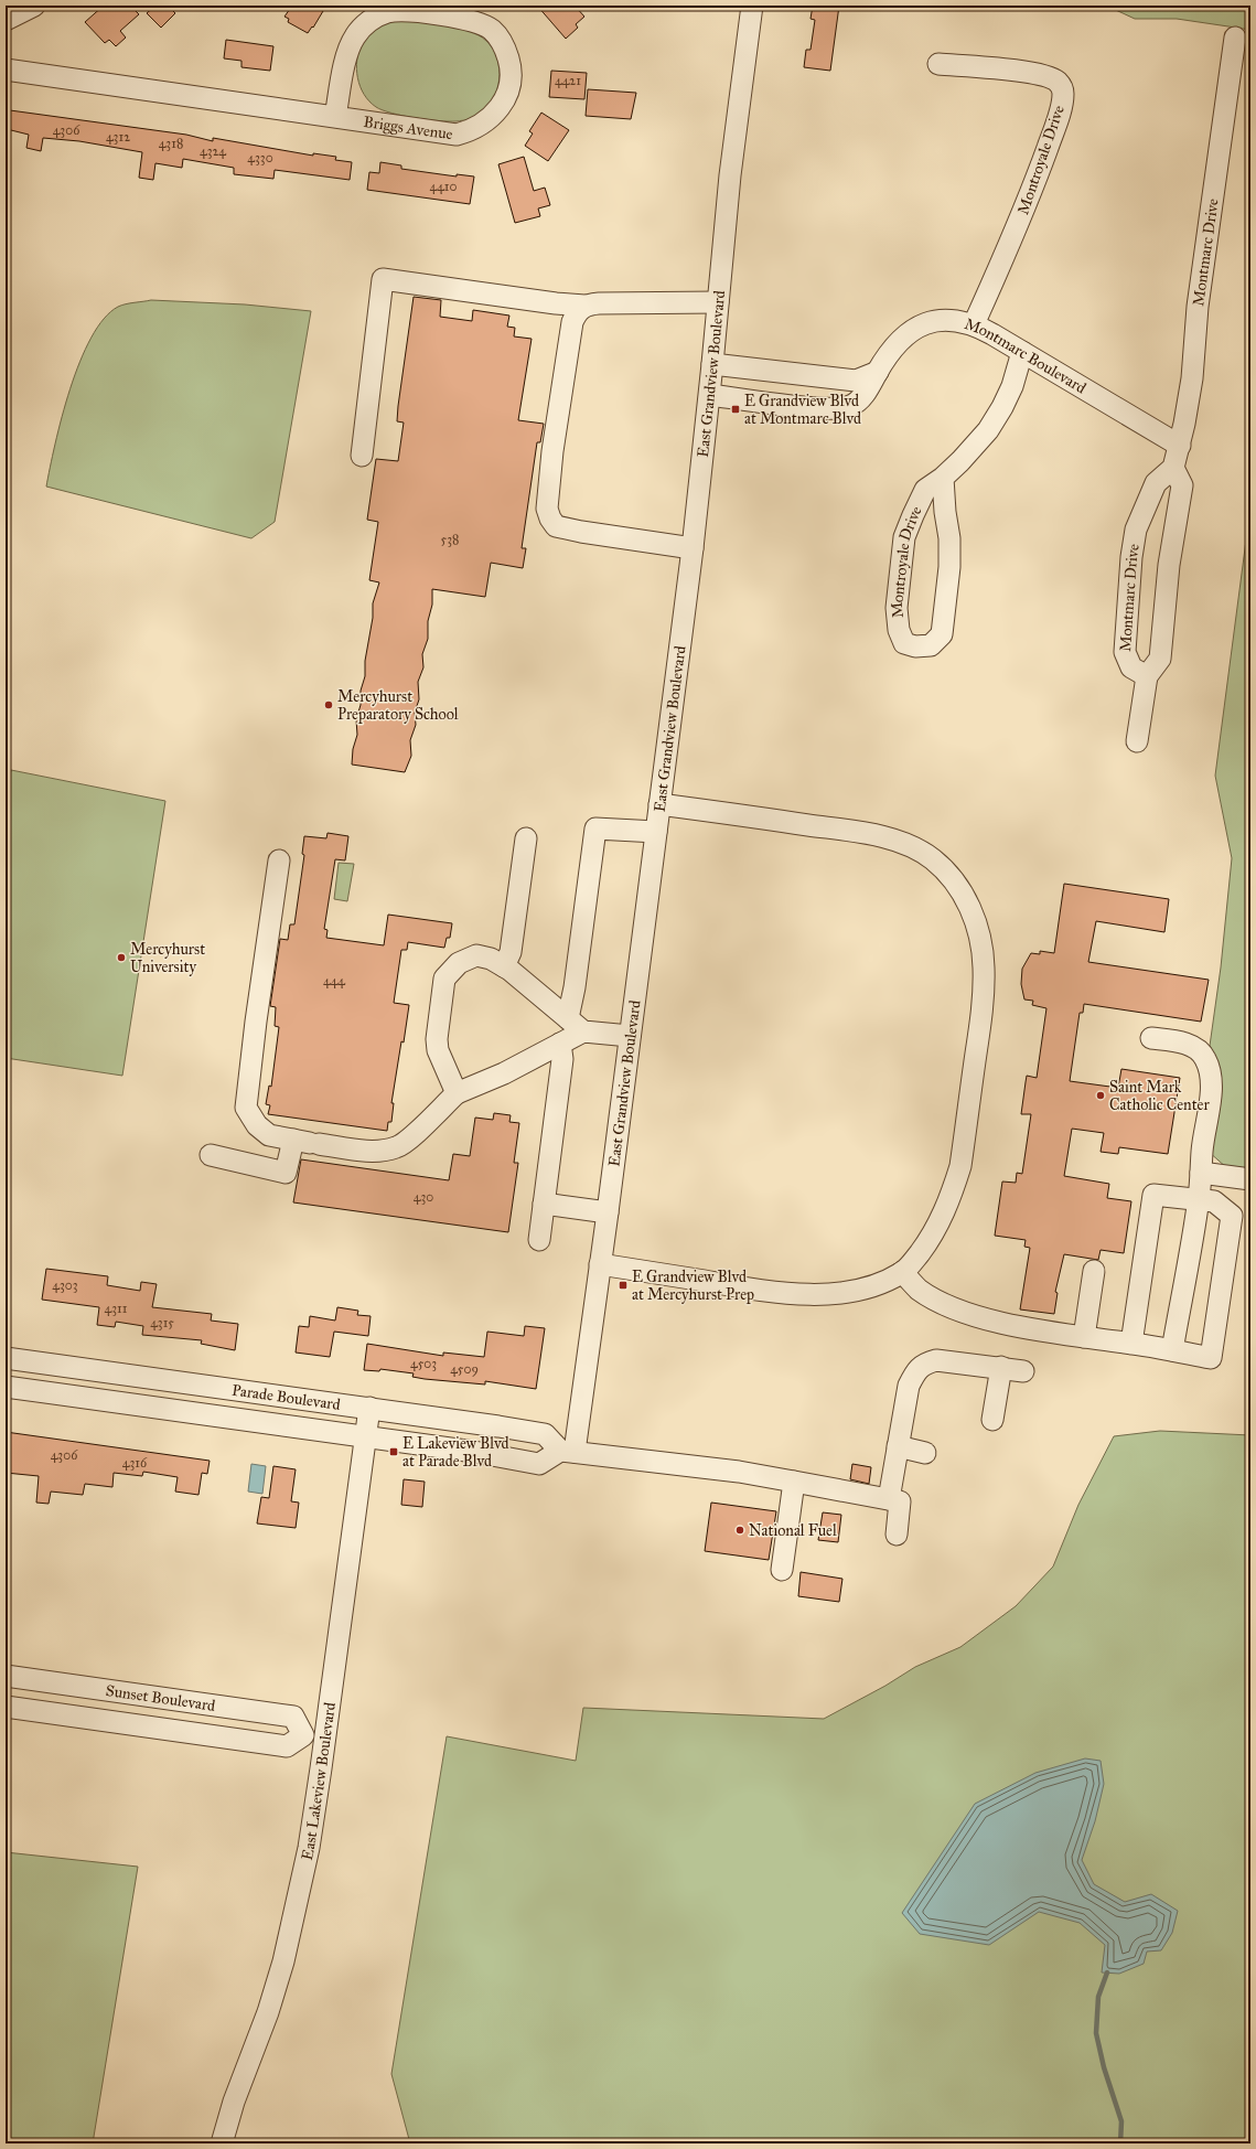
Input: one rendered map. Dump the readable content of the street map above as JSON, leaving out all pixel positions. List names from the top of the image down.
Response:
{
  "streets": {
    "street": [
      "Briggs Avenue",
      "Montroyale Drive",
      "Montmarc Drive",
      "Montmarc Boulevard",
      "East Grandview Boulevard",
      "Parade Boulevard",
      "Sunset Boulevard",
      "East Lakeview Boulevard"
    ]
  },
  "crossings": [
    ["Montroyale Drive", "Montmarc Boulevard"],
    ["Montmarc Drive", "Montmarc Boulevard"],
    ["Montmarc Boulevard", "East Grandview Boulevard"],
    ["East Grandview Boulevard", "Parade Boulevard"],
    ["Parade Boulevard", "East Lakeview Boulevard"]
  ],
  "places": {
    "transit": ["E Grandview Blvd at Montmarc Blvd", "E Grandview Blvd at Mercyhurst Prep", "E Lakeview Blvd at Parade Blvd"],
    "other": [
      "Mercyhurst Preparatory School",
      "Mercyhurst University",
      "Saint Mark Catholic Center",
      "National Fuel"
    ]
  },
  "house_numbers": [
    "4421",
    "4306",
    "4312",
    "4318",
    "4324",
    "4330",
    "4410",
    "538",
    "444",
    "430",
    "4303",
    "4311",
    "4315",
    "4503",
    "4509",
    "4306",
    "4316"
  ]
}
